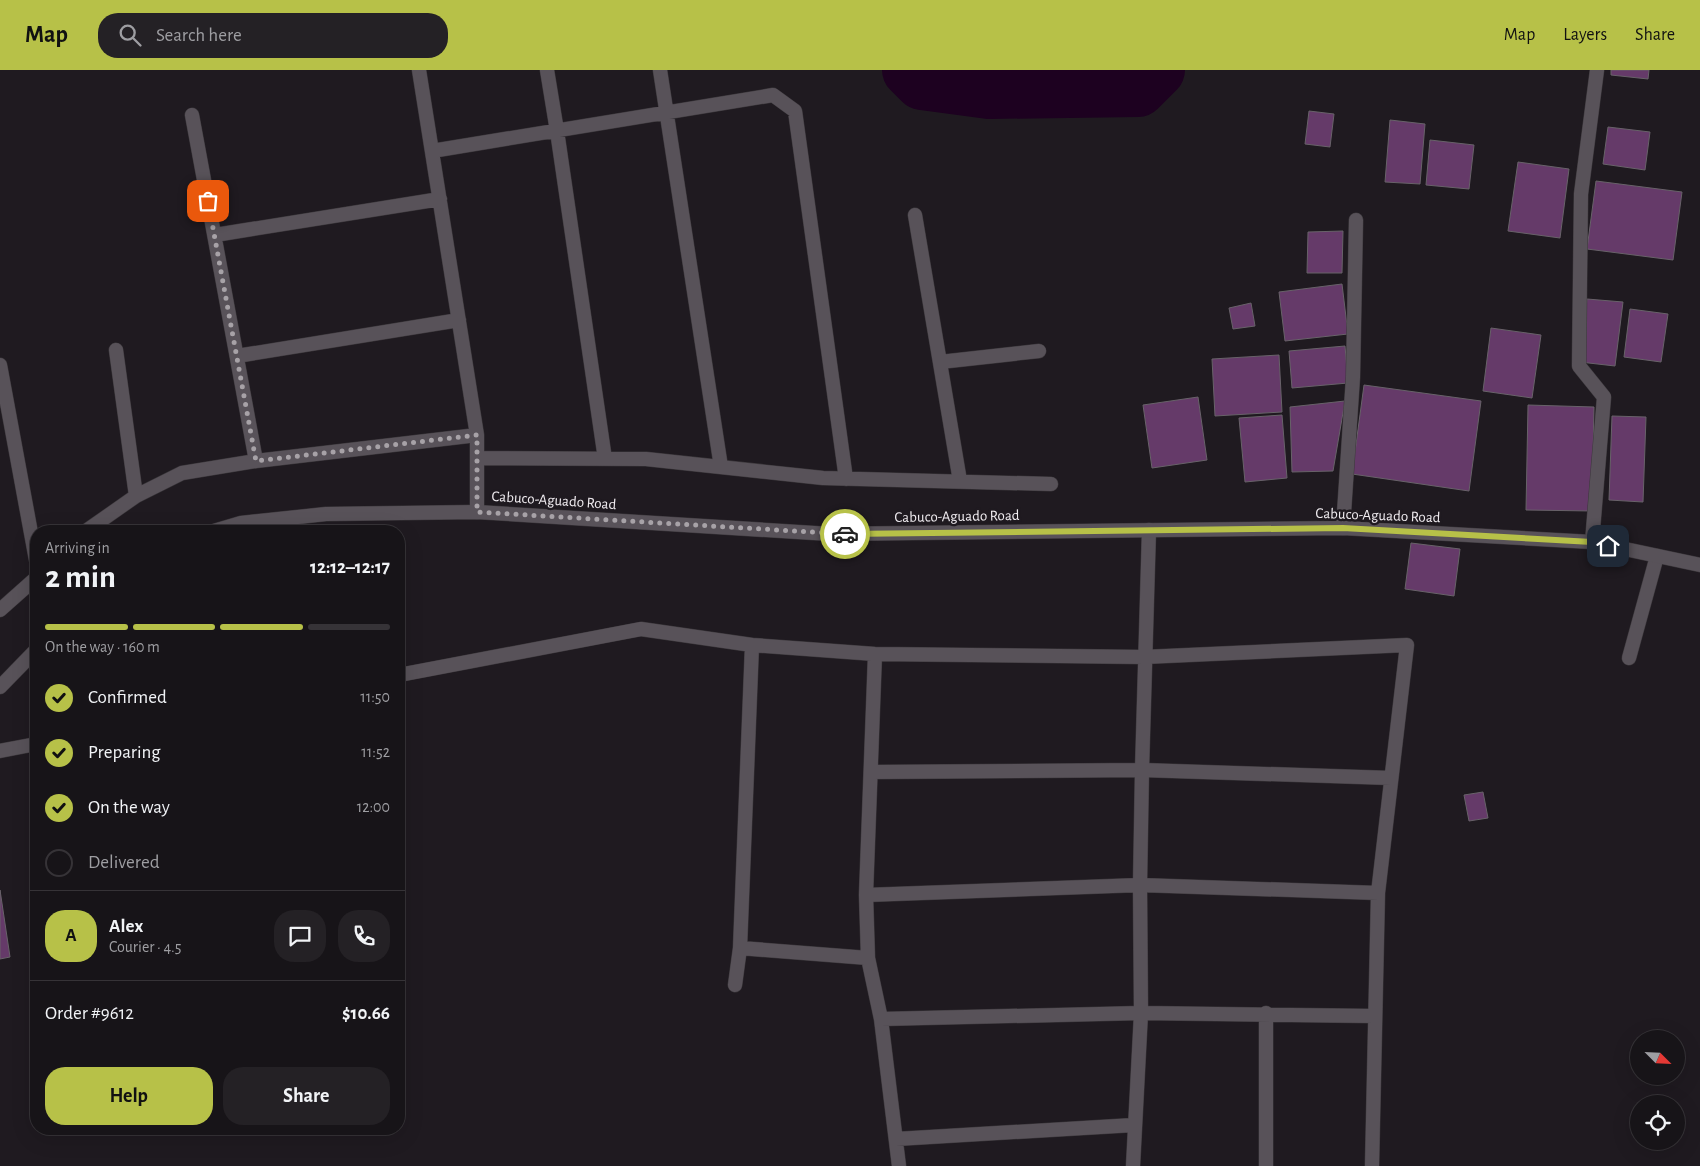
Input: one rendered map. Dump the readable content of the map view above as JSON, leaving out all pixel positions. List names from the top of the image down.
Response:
{
  "streets": {
    "street": ["Cabuco-Aguado Road"]
  },
  "north": "bottom right",
  "page": {
    "header": "Map",
    "search": "Search here",
    "nav": ["Map", "Layers", "Share"],
    "heading": ["2 min", "Arriving in", "12:12–12:17"],
    "panel": [
      "Alex",
      "Courier · 4.5",
      "Order #9612",
      "$10.66"
    ],
    "bar": "On the way · 160 m",
    "list": [
      ["Confirmed", "11:50"],
      ["Preparing", "11:52"],
      ["On the way", "12:00"],
      "Delivered"
    ],
    "round": "A",
    "buttons": ["Help", "Share"]
  }
}
